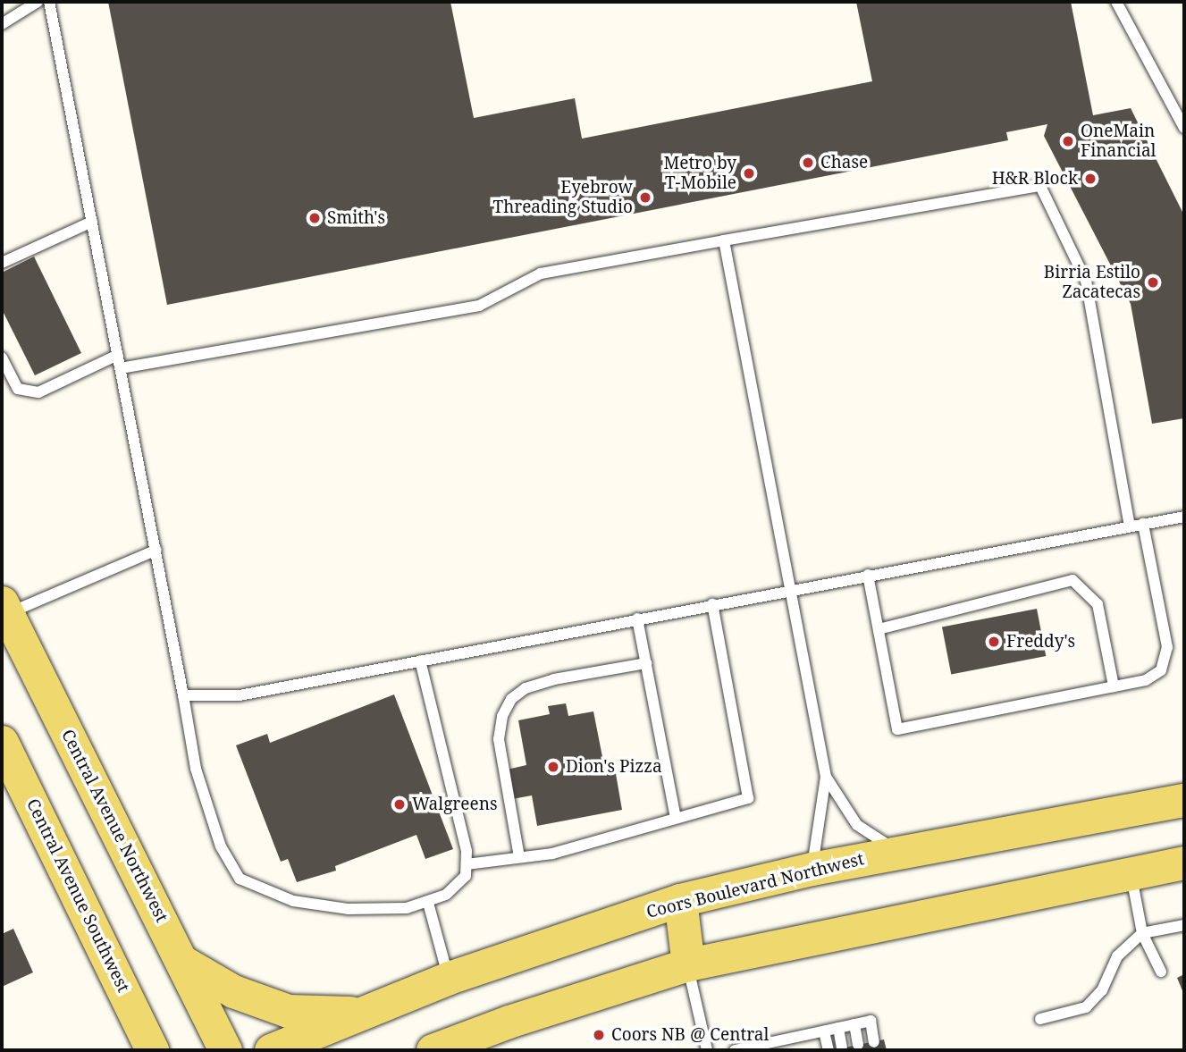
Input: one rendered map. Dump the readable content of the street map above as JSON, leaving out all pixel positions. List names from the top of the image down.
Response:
{
  "streets": {
    "main road": ["Central Avenue Northwest", "Coors Boulevard Northwest", "Central Avenue Southwest"]
  },
  "places": [
    "OneMain Financial",
    "Chase",
    "Metro by T-Mobile",
    "H&R Block",
    "Eyebrow Threading Studio",
    "Smith's",
    "Birria Estilo Zacatecas",
    "Freddy's",
    "Dion's Pizza",
    "Walgreens",
    "Coors NB @ Central"
  ]
}
